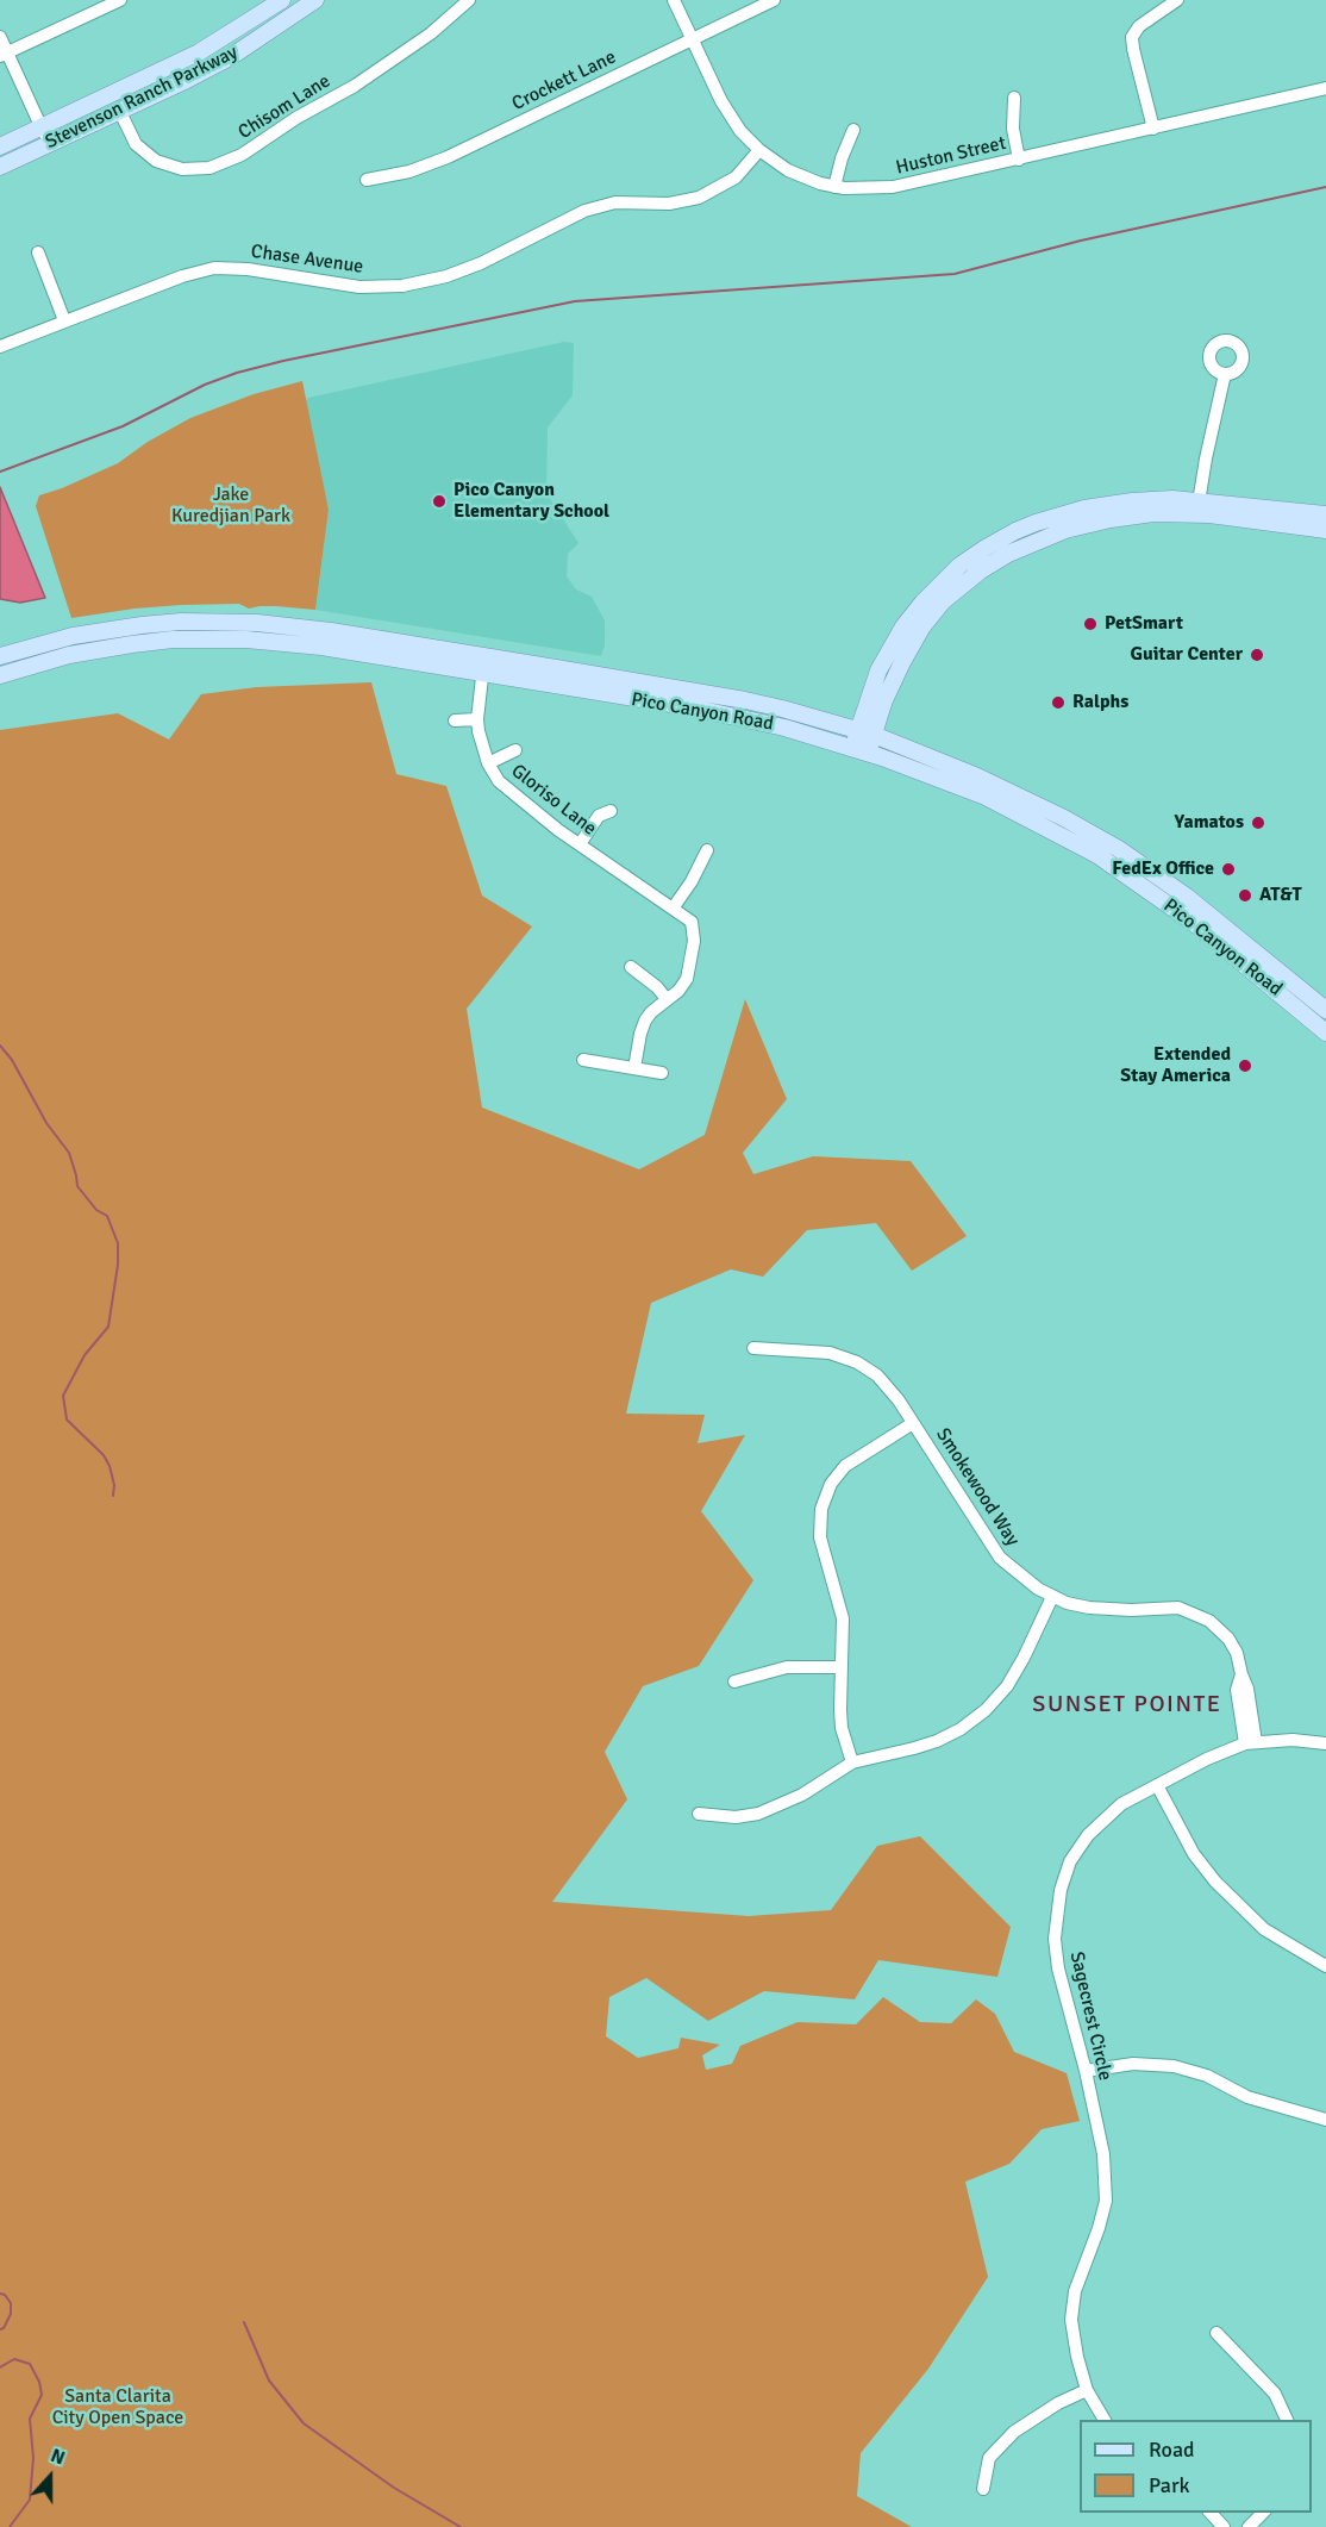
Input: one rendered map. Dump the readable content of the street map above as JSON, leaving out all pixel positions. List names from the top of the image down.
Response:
{
  "streets": {
    "main road": ["Stevenson Ranch Parkway", "Pico Canyon Road"],
    "street": [
      "Crockett Lane",
      "Chisom Lane",
      "Huston Street",
      "Chase Avenue",
      "Gloriso Lane",
      "Smokewood Way",
      "Sagecrest Circle"
    ]
  },
  "crossings": [
    ["Crockett Lane", "Huston Street"],
    ["Stevenson Ranch Parkway", "Chisom Lane"],
    ["Huston Street", "Chase Avenue"],
    ["Pico Canyon Road", "Gloriso Lane"],
    ["Smokewood Way", "Sagecrest Circle"]
  ],
  "districts": ["SUNSET POINTE"],
  "parks": ["Jake Kuredjian Park", "Santa Clarita City Open Space"],
  "places": [
    "Pico Canyon Elementary School",
    "PetSmart",
    "Guitar Center",
    "Ralphs",
    "Yamatos",
    "FedEx Office",
    "AT&T",
    "Extended Stay America"
  ],
  "legend": ["Road", "Park"],
  "north": "top"
}
